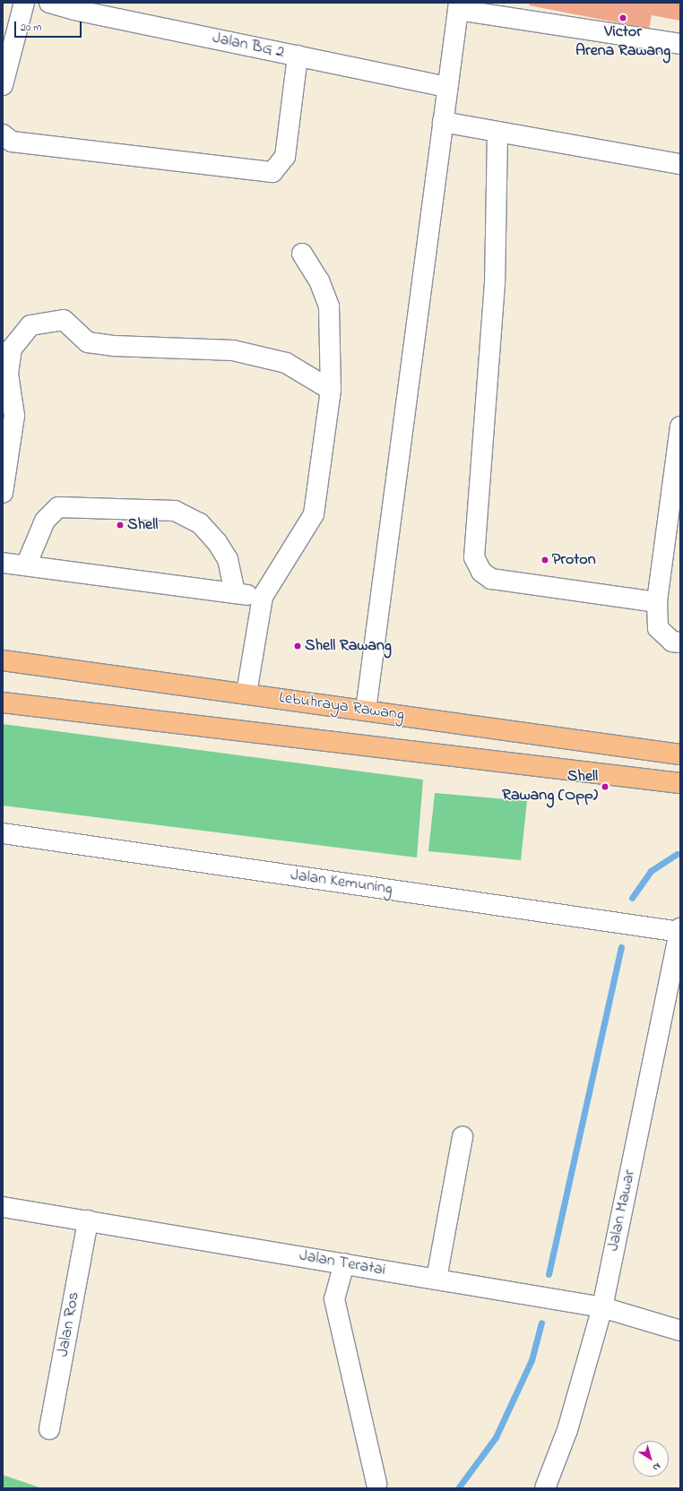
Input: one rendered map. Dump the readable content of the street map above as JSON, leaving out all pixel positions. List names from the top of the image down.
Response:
{
  "streets": {
    "main road": ["Lebuhraya Rawang"],
    "street": [
      "Jalan BG 2",
      "Jalan Kemuning",
      "Jalan Mawar",
      "Jalan Teratai",
      "Jalan Ros"
    ]
  },
  "crossings": [
    ["Jalan Kemuning", "Jalan Mawar"],
    ["Jalan Mawar", "Jalan Teratai"],
    ["Jalan Teratai", "Jalan Ros"]
  ],
  "places": [
    "Victor Arena Rawang",
    "Shell",
    "Proton",
    "Shell Rawang",
    "Shell Rawang (Opp)"
  ],
  "scale_bar": "20 m",
  "north": "bottom right"
}
